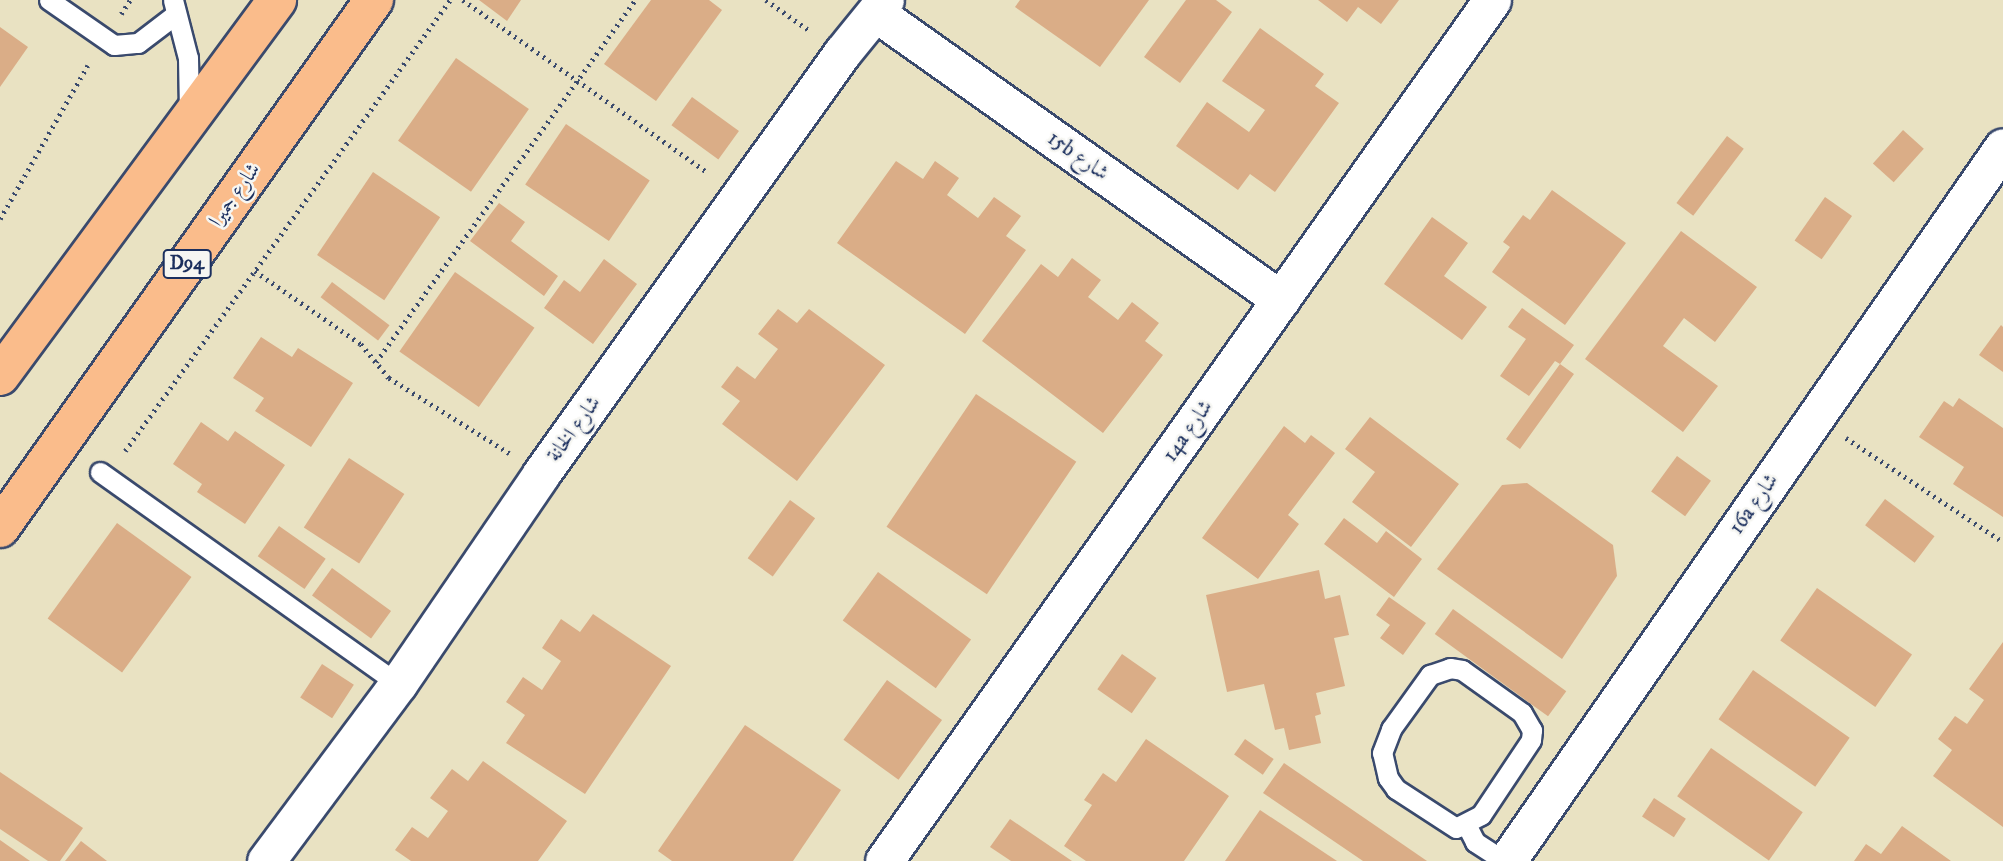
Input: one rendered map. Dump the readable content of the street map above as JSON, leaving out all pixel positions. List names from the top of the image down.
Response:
{
  "streets": {
    "main road": ["شارع جميرا", "D94"],
    "street": [
      "15b شارع",
      "شارع الخانة",
      "14a شارع",
      "16a شارع"
    ]
  },
  "crossings": [
    ["15b شارع", "شارع الخانة"],
    ["15b شارع", "14a شارع"]
  ]
}
